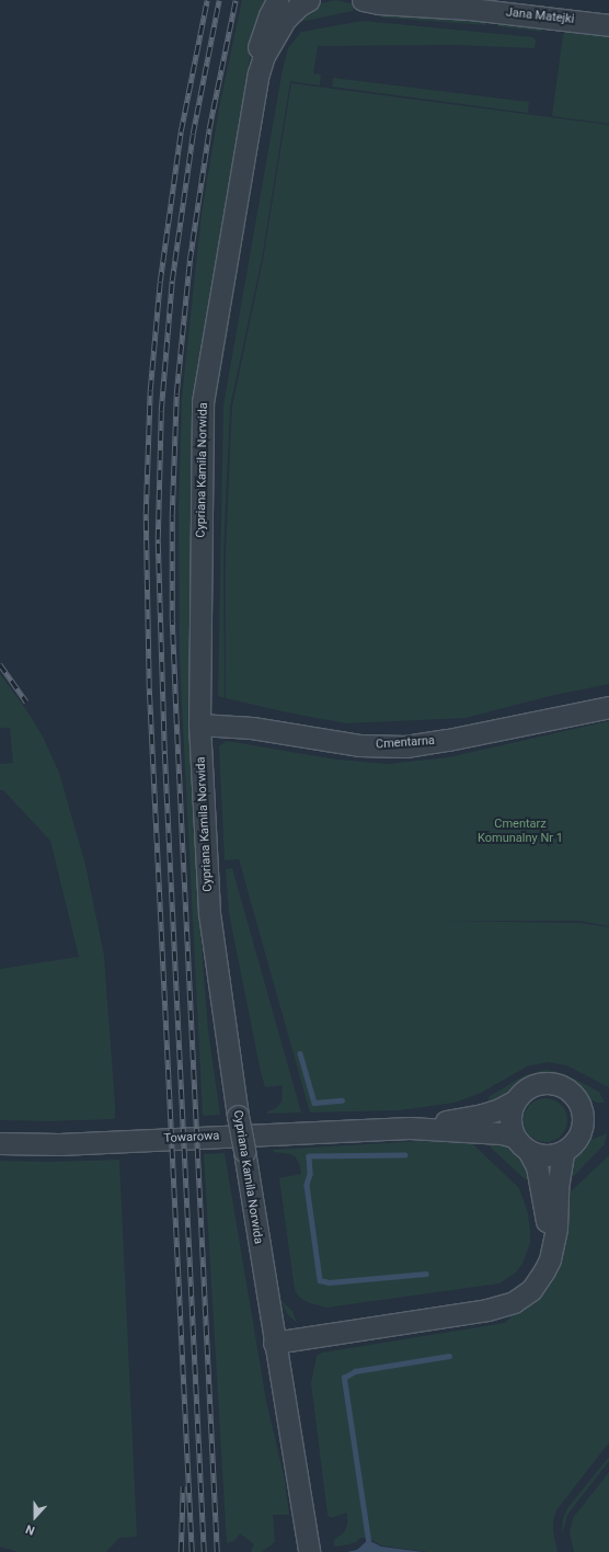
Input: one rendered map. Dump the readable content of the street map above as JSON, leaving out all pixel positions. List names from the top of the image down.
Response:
{
  "streets": {
    "street": [
      "Jana Matejki",
      "Cypriana Kamila Norwida",
      "Cmentarna",
      "Towarowa"
    ]
  },
  "crossings": [
    ["Cypriana Kamila Norwida", "Cmentarna"]
  ],
  "parks": ["Cmentarz Komunalny Nr 1"],
  "north": "bottom"
}
